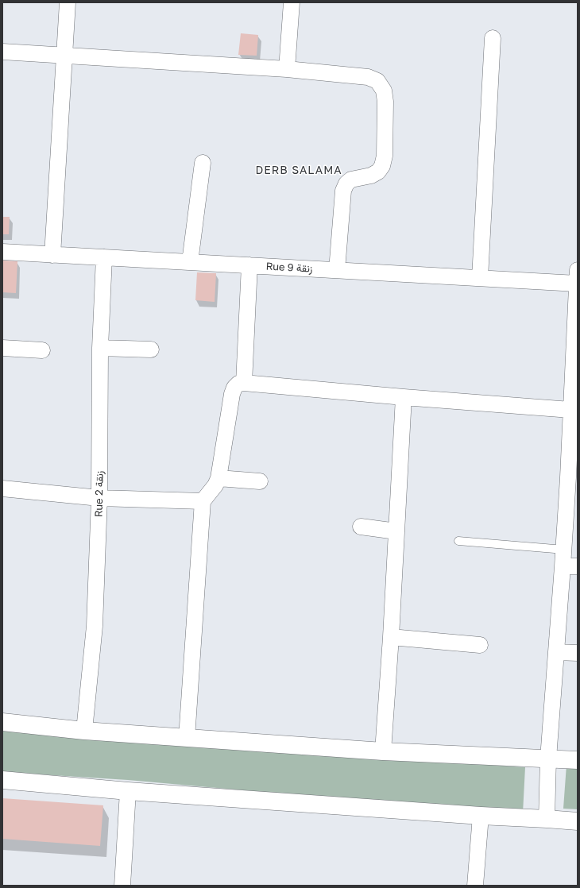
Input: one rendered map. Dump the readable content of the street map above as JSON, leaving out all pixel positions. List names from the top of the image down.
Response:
{
  "streets": {
    "street": ["Rue 9 زنقة", "Rue 2 زنقة"]
  },
  "crossings": [
    ["Rue 9 زنقة", "Rue 2 زنقة"]
  ],
  "districts": ["DERB SALAMA"]
}
